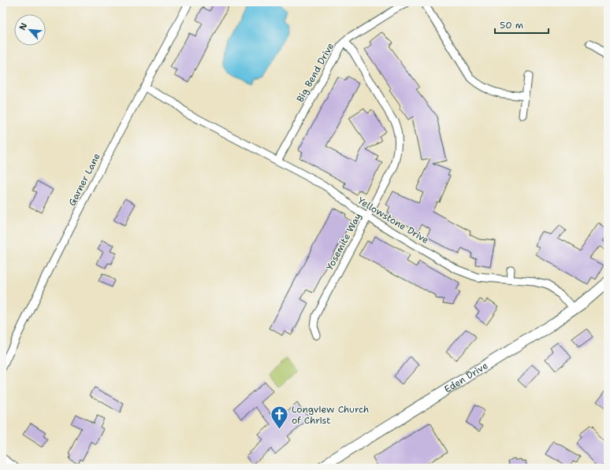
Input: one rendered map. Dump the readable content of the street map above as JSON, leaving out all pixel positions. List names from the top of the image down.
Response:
{
  "streets": {
    "street": [
      "Big Bend Drive",
      "Garner Lane",
      "Yellowstone Drive",
      "Yosemite Way",
      "Eden Drive"
    ]
  },
  "crossings": [
    ["Big Bend Drive", "Yellowstone Drive"],
    ["Big Bend Drive", "Yosemite Way"],
    ["Garner Lane", "Yellowstone Drive"],
    ["Yellowstone Drive", "Yosemite Way"],
    ["Yellowstone Drive", "Eden Drive"]
  ],
  "places": {
    "church": ["Longview Church of Christ"]
  },
  "scale_bar": "50 m",
  "north": "top left"
}
